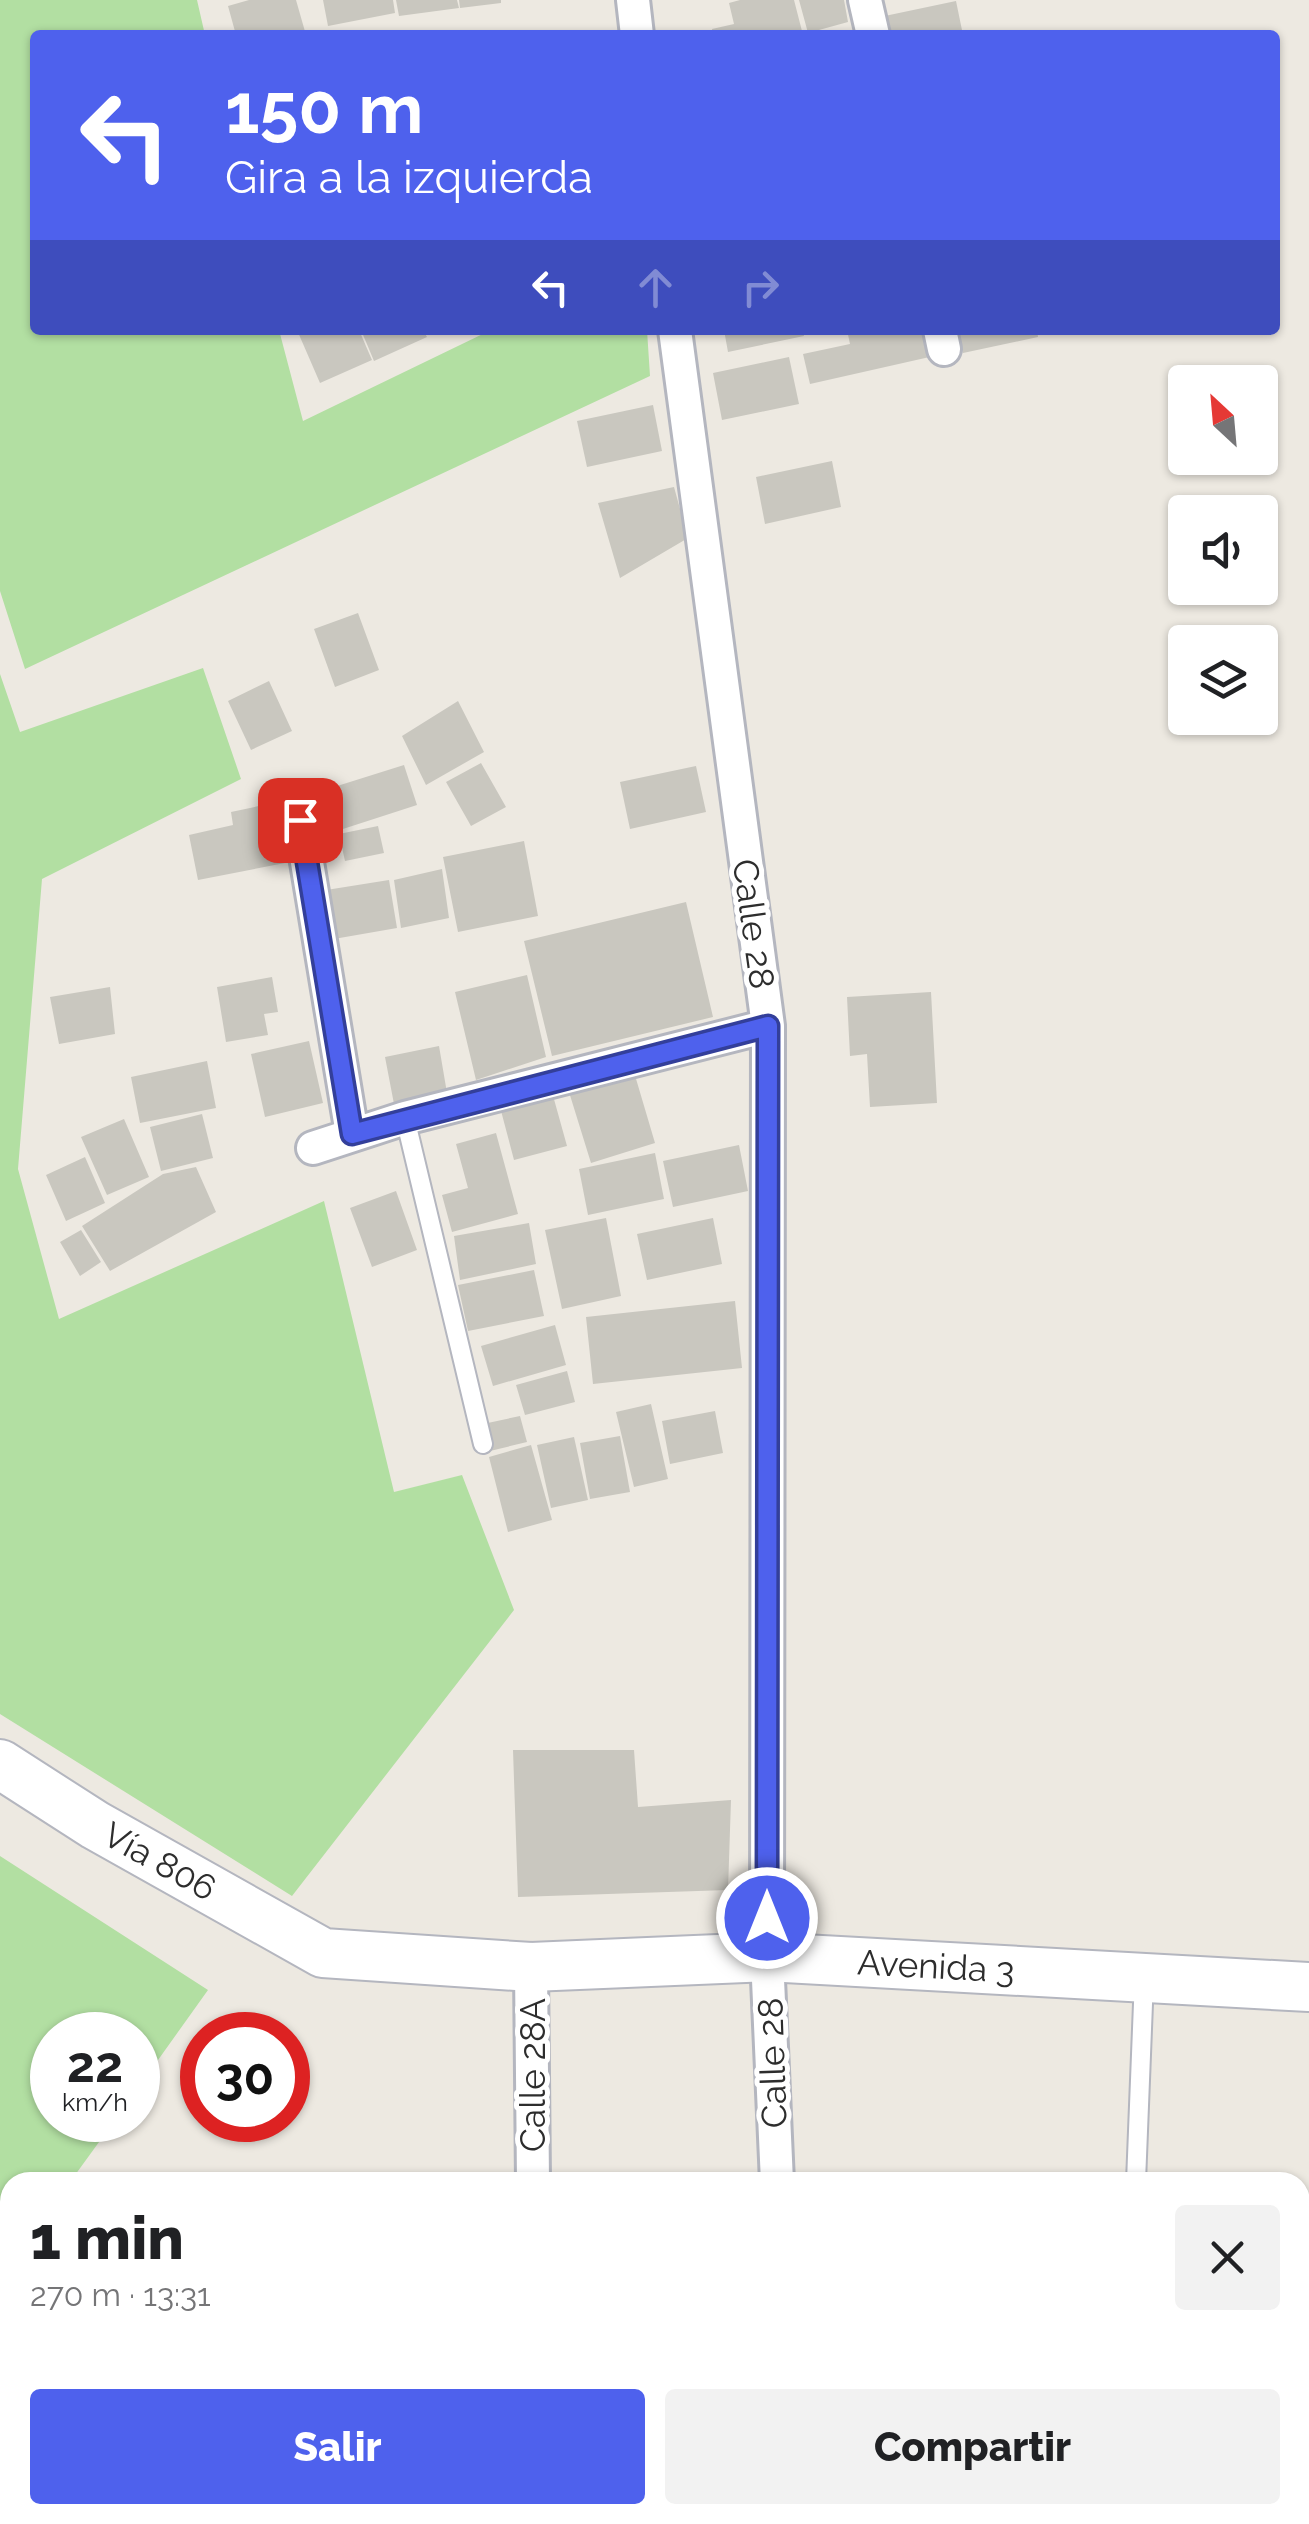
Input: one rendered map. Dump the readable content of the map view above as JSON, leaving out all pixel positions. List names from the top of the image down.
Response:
{
  "streets": {
    "street": [
      "Calle 28",
      "Vía 806",
      "Avenida 3",
      "Calle 28A"
    ]
  },
  "crossings": [
    ["Calle 28", "Avenida 3"],
    ["Vía 806", "Avenida 3"],
    ["Avenida 3", "Calle 28A"]
  ],
  "north": "top left",
  "page": {
    "turn": ["150 m", "Gira a la izquierda"],
    "speed": "22 km/h",
    "limit": "30",
    "heading": ["1 min", "270 m · 13:31"],
    "buttons": ["Salir", "Compartir"]
  }
}
